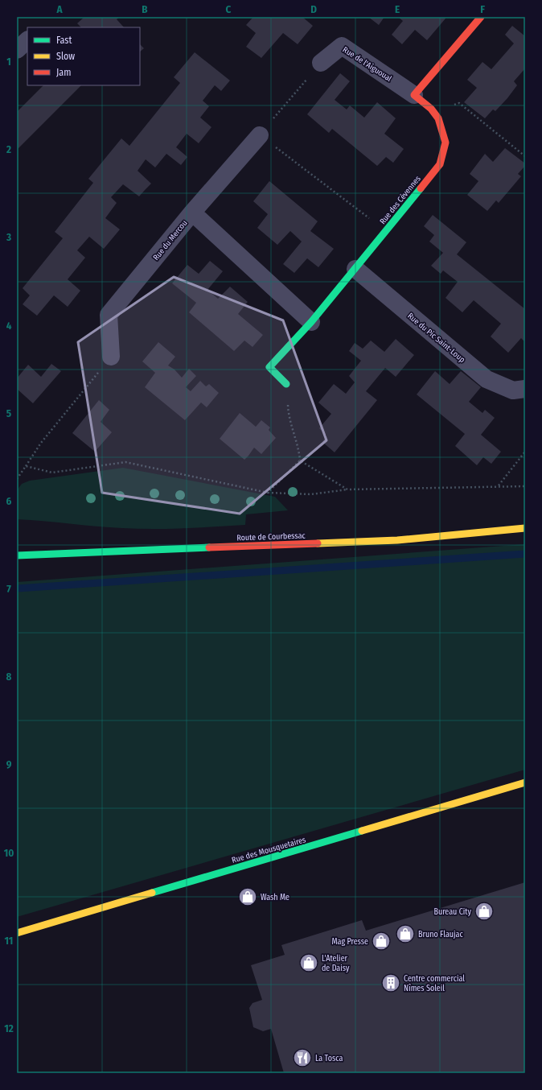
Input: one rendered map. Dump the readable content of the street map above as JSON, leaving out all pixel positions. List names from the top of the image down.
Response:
{
  "streets": {
    "street": [
      "Rue de l'Aiguoual",
      "Rue des Cévennes",
      "Rue du Mercou",
      "Rue du Pic Saint-Loup",
      "Route de Courbessac",
      "Rue des Mousquetaires"
    ]
  },
  "crossings": [
    ["Rue de l'Aiguoual", "Rue des Cévennes"],
    ["Rue des Cévennes", "Rue du Mercou"],
    ["Rue des Cévennes", "Rue du Pic Saint-Loup"]
  ],
  "places": {
    "shop": [
      "Wash Me",
      "Bureau City",
      "Bruno Flaujac",
      "Mag Presse",
      "L'Atelier de Daisy"
    ],
    "building": ["Centre commercial Nîmes Soleil"],
    "restaurant": ["La Tosca"]
  },
  "legend": ["Fast", "Slow", "Jam"],
  "grid": {
    "columns": [
      "A",
      "B",
      "C",
      "D",
      "E",
      "F"
    ],
    "rows": [
      "1",
      "2",
      "3",
      "4",
      "5",
      "6",
      "7",
      "8",
      "9",
      "10",
      "11",
      "12"
    ]
  }
}
